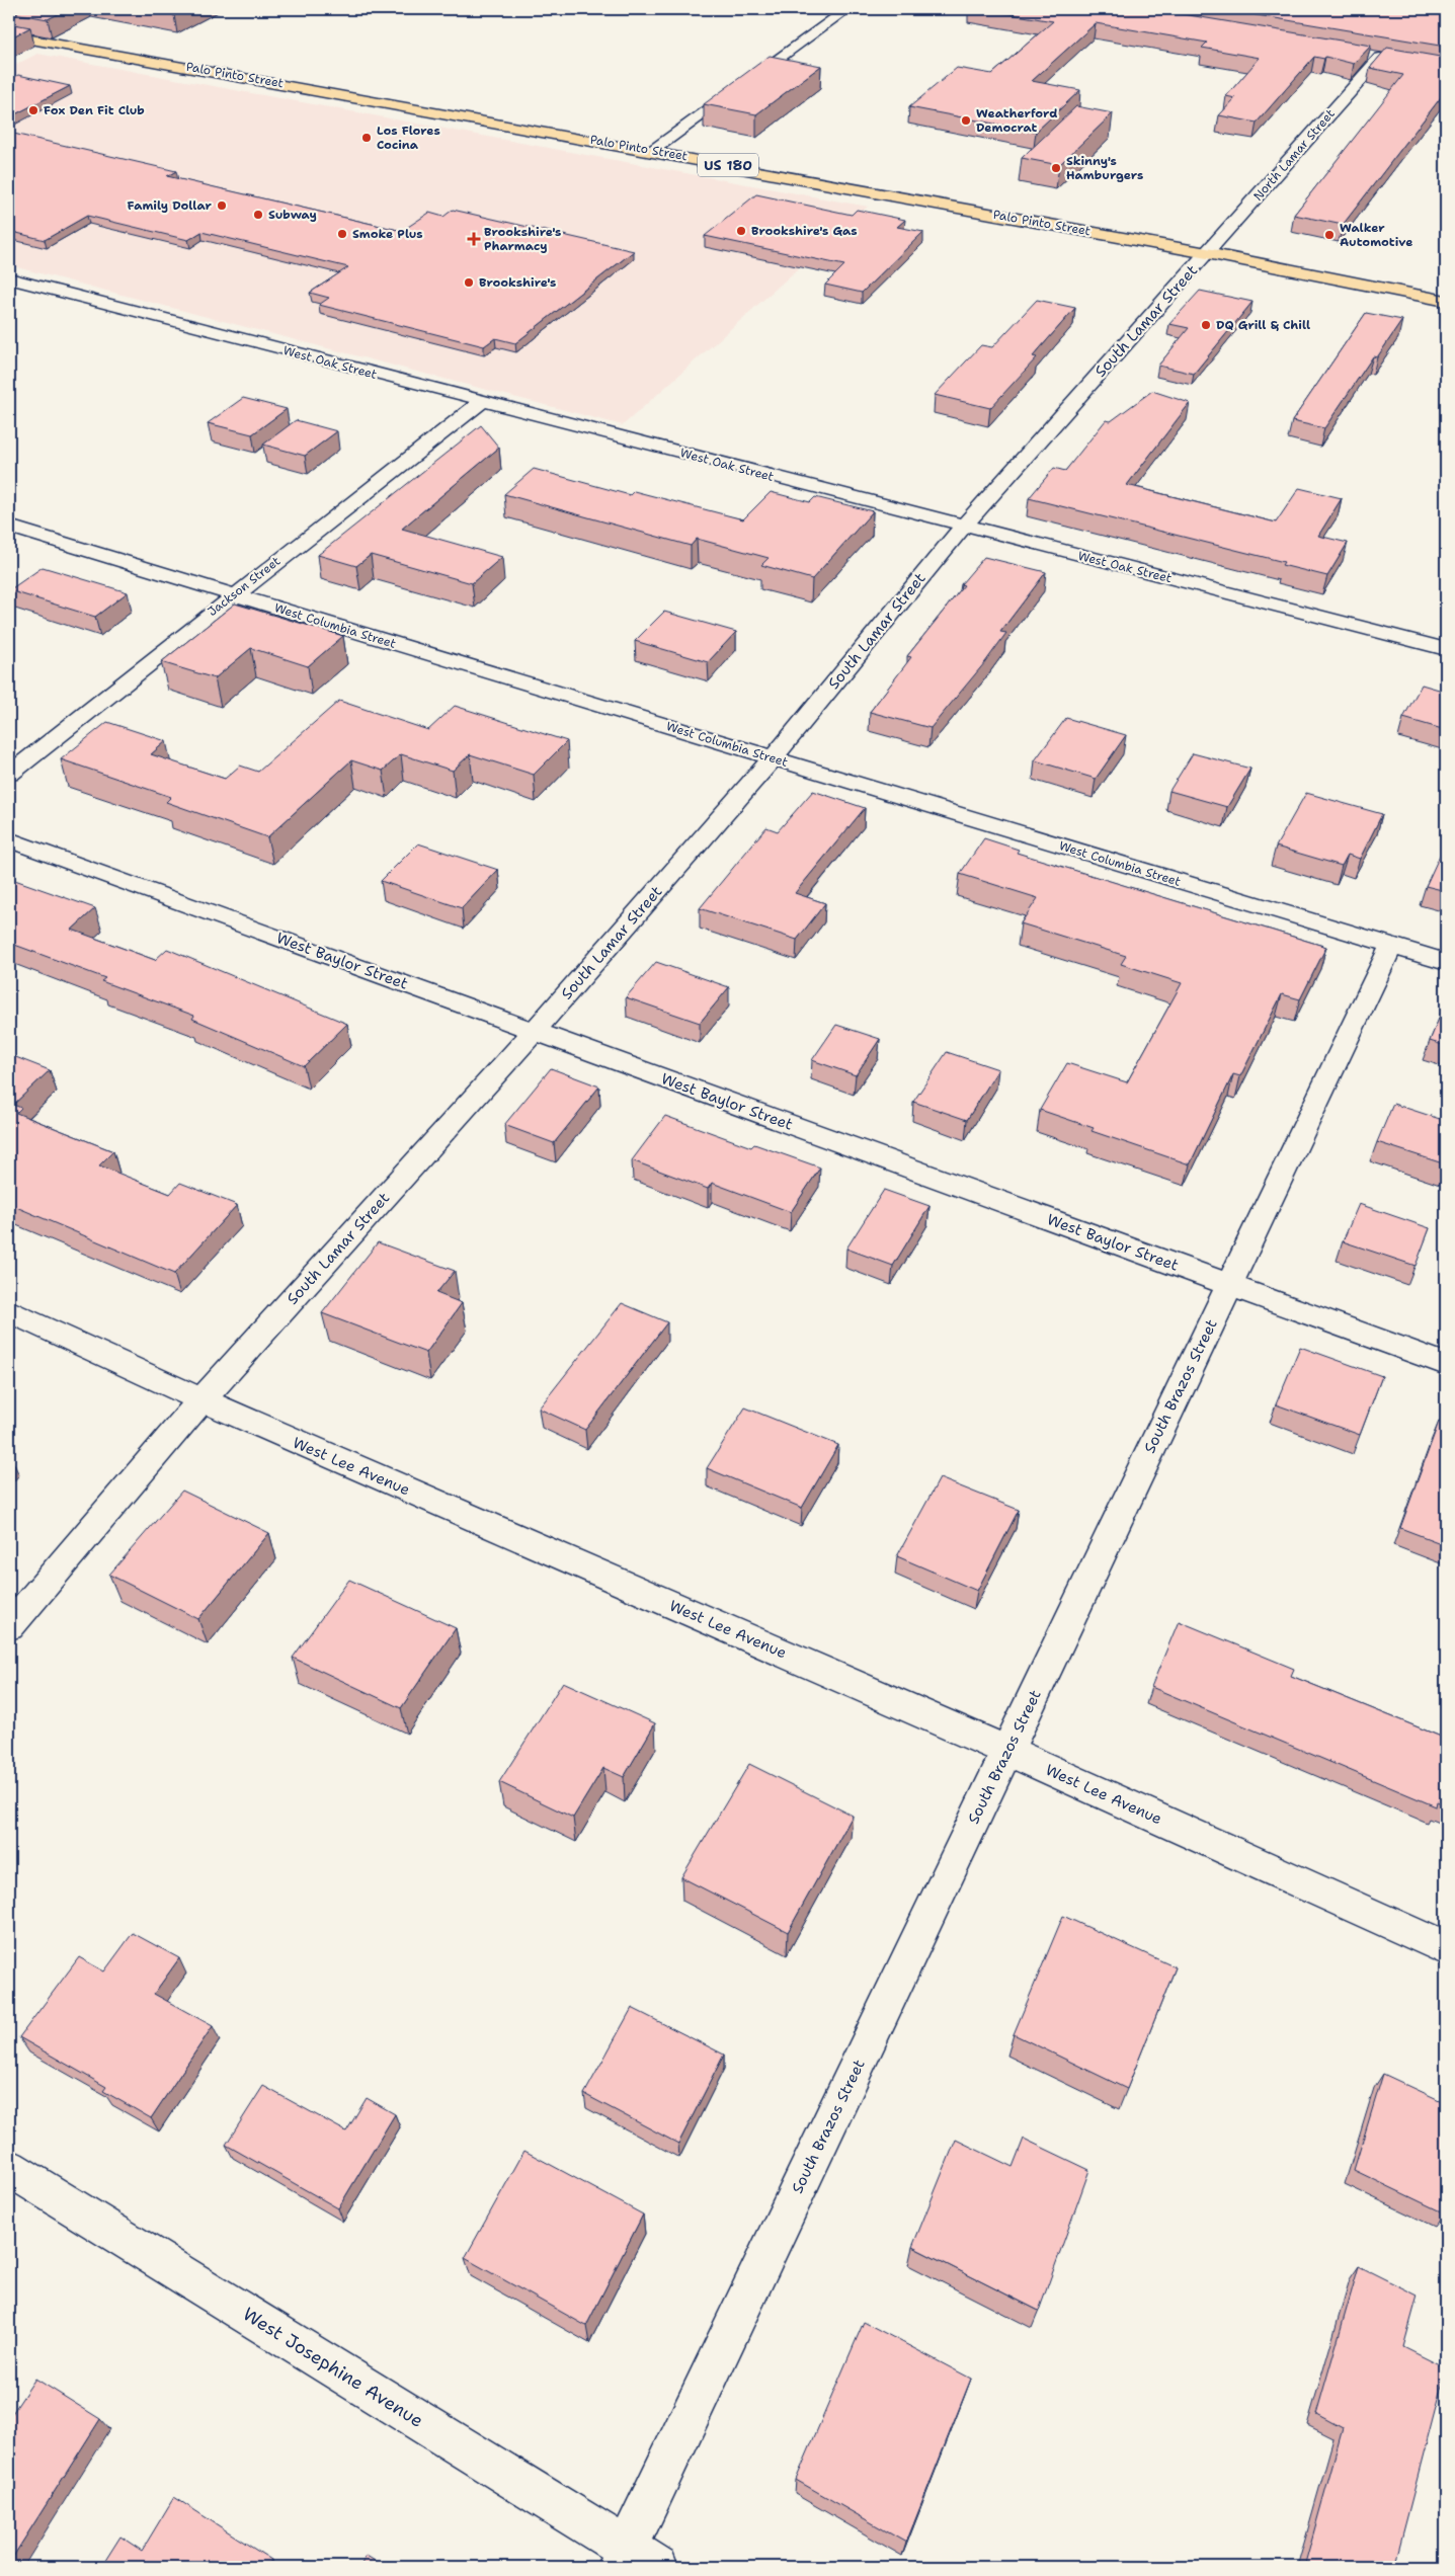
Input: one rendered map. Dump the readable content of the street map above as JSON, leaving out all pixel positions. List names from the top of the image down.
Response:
{
  "streets": {
    "main road": ["Palo Pinto Street", "US 180"],
    "street": [
      "North Lamar Street",
      "South Lamar Street",
      "West Oak Street",
      "Jackson Street",
      "West Columbia Street",
      "West Baylor Street",
      "South Brazos Street",
      "West Lee Avenue",
      "West Josephine Avenue"
    ]
  },
  "crossings": [
    ["Palo Pinto Street", "North Lamar Street"],
    ["Palo Pinto Street", "South Lamar Street"],
    ["North Lamar Street", "South Lamar Street"],
    ["South Lamar Street", "West Oak Street"],
    ["South Lamar Street", "West Columbia Street"],
    ["South Lamar Street", "West Baylor Street"],
    ["South Lamar Street", "West Lee Avenue"],
    ["West Oak Street", "Jackson Street"],
    ["Jackson Street", "West Columbia Street"],
    ["West Columbia Street", "South Brazos Street"],
    ["West Baylor Street", "South Brazos Street"],
    ["South Brazos Street", "West Lee Avenue"],
    ["South Brazos Street", "West Josephine Avenue"]
  ],
  "places": {
    "other": [
      "Fox Den Fit Club",
      "Weatherford Democrat",
      "Los Flores Cocina",
      "Skinny's Hamburgers",
      "Family Dollar",
      "Subway",
      "Brookshire's Gas",
      "Smoke Plus",
      "Walker Automotive",
      "Brookshire's",
      "DQ Grill & Chill"
    ],
    "health": ["Brookshire's Pharmacy"]
  }
}
